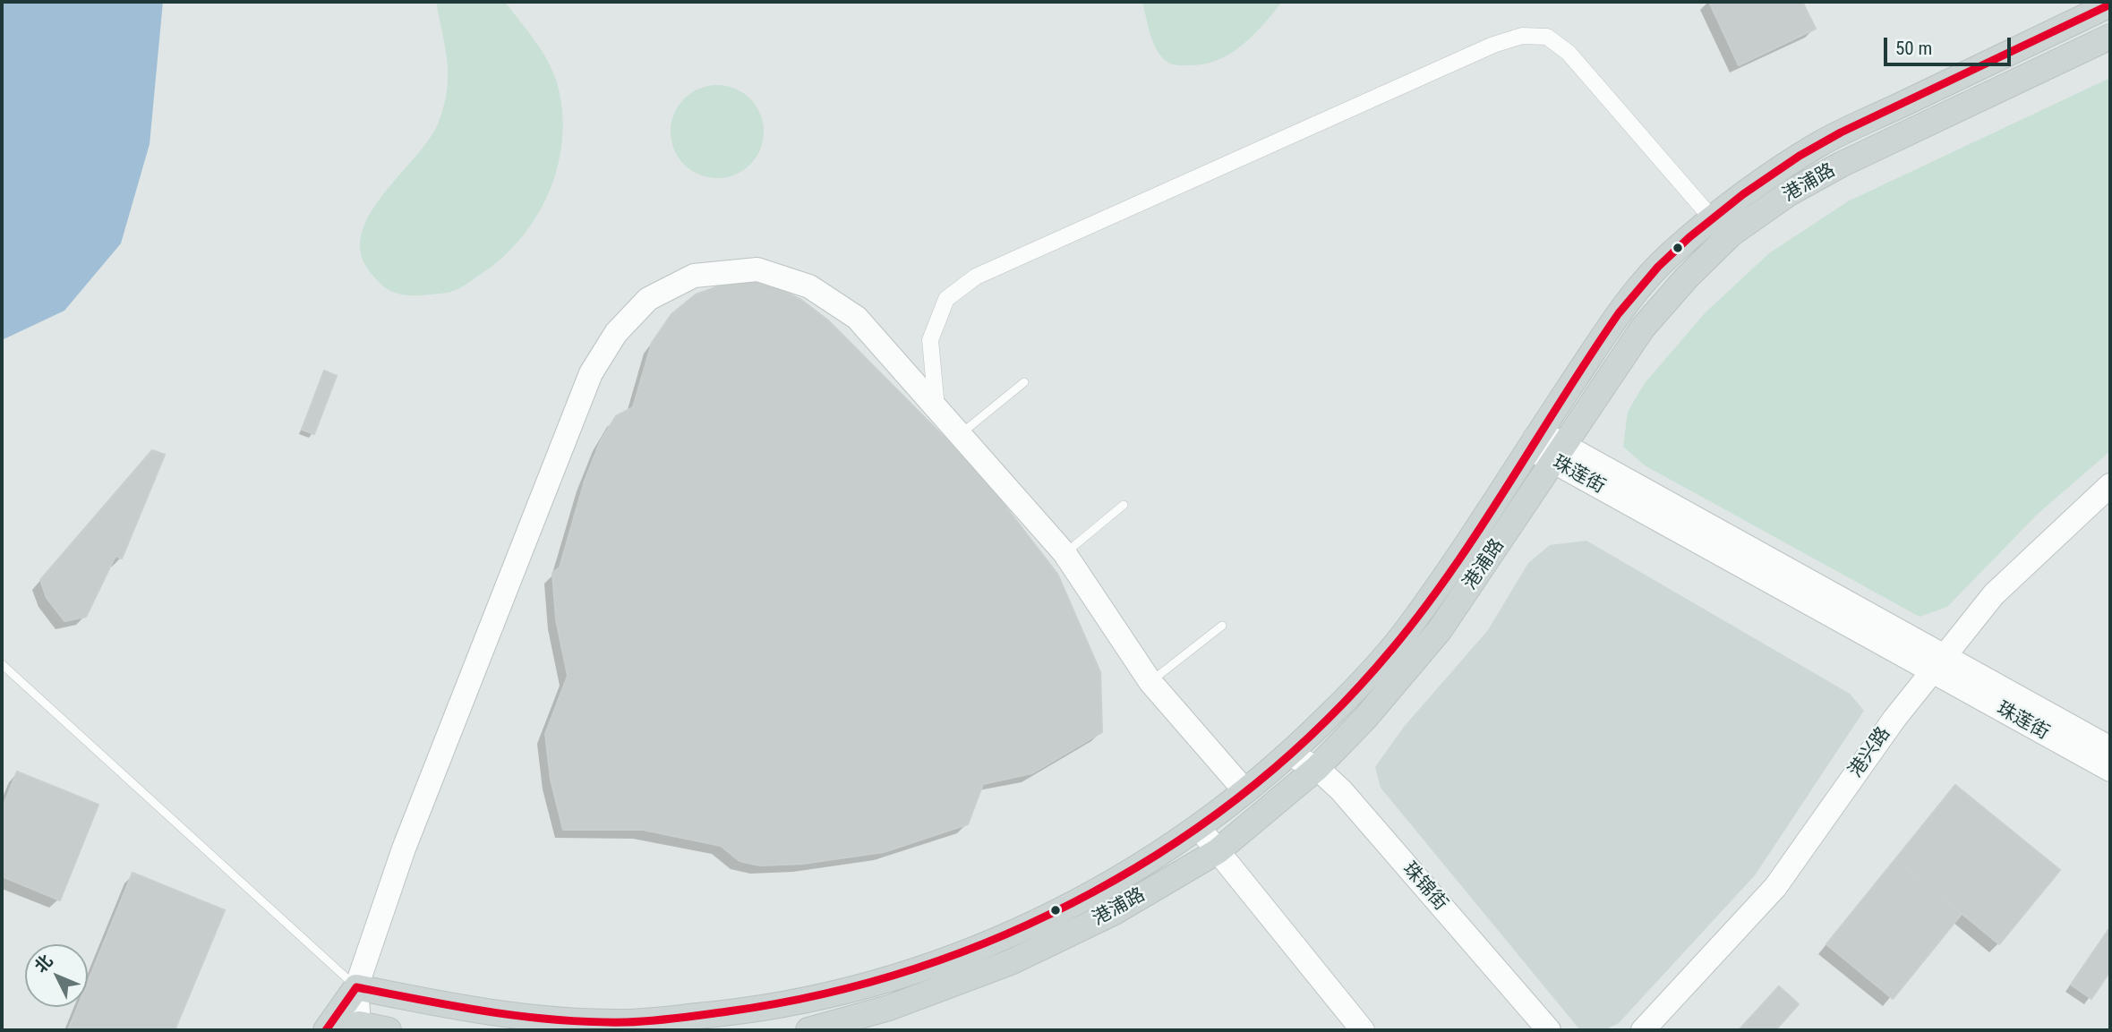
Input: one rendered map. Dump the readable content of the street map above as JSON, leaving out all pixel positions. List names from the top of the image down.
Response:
{
  "streets": {
    "main road": [
      "港浦路",
      "珠莲街",
      "港兴路",
      "珠锦街"
    ]
  },
  "crossings": [
    ["港浦路", "珠莲街"],
    ["港浦路", "珠锦街"],
    ["珠莲街", "港兴路"]
  ],
  "scale_bar": "50 m",
  "north": "top left"
}
